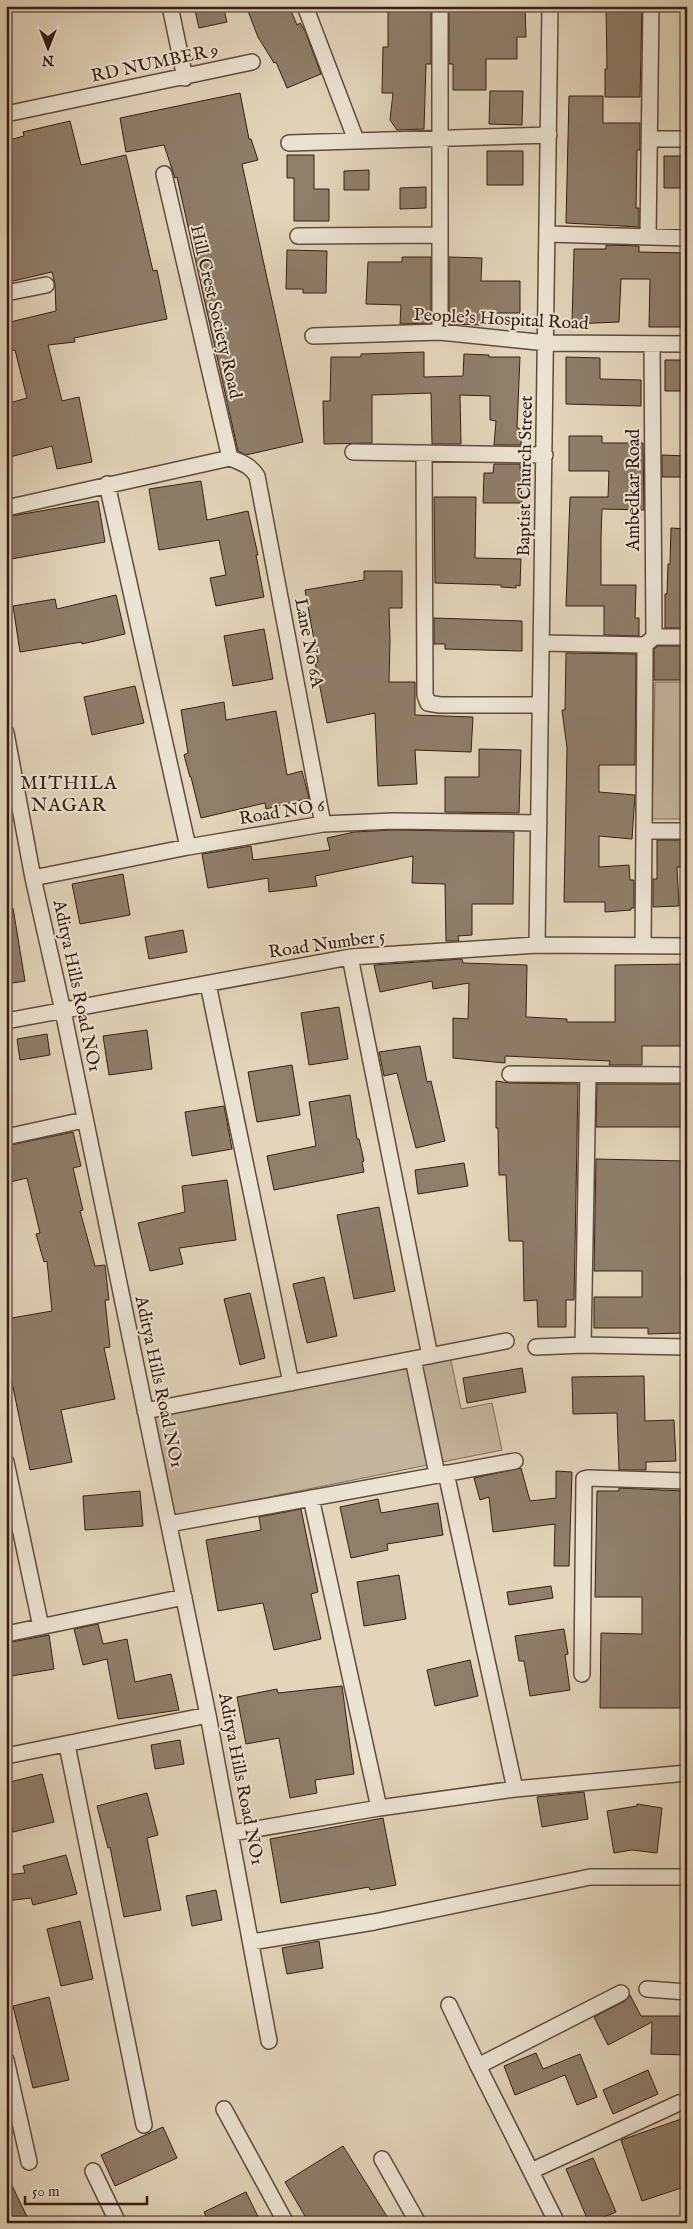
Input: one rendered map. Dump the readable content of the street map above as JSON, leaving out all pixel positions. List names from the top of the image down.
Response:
{
  "streets": {
    "street": [
      "RD NUMBER 9",
      "Hill Crest Society Road",
      "People's Hospital Road",
      "Baptist Church Street",
      "Ambedkar Road",
      "Lane No 6A",
      "Road NO 6",
      "Road Number 5",
      "Aditya Hills Road NO1"
    ]
  },
  "crossings": [
    ["Hill Crest Society Road", "Lane No 6A"],
    ["People's Hospital Road", "Baptist Church Street"],
    ["People's Hospital Road", "Ambedkar Road"],
    ["Baptist Church Street", "Road NO 6"],
    ["Baptist Church Street", "Road Number 5"],
    ["Ambedkar Road", "Road Number 5"],
    ["Lane No 6A", "Road NO 6"],
    ["Road NO 6", "Aditya Hills Road NO1"],
    ["Road Number 5", "Aditya Hills Road NO1"]
  ],
  "districts": ["MITHILA NAGAR"],
  "scale_bar": "50 m",
  "north": "bottom"
}
